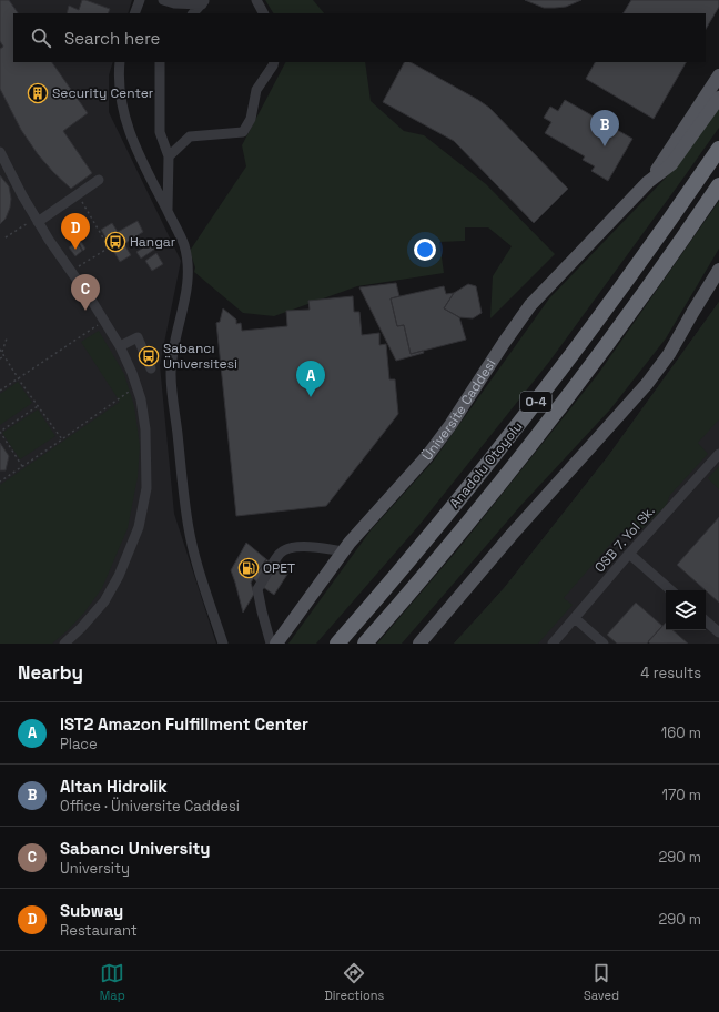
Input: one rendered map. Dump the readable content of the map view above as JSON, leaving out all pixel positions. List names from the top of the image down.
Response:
{
  "streets": {
    "highway": ["O-4", "Anadolu Otoyolu"],
    "main road": ["Üniversite Caddesi"],
    "street": ["OSB 7. Yol Sk."]
  },
  "places": {
    "building": ["Security Center"],
    "bus stop": ["Hangar", "Sabancı Üniversitesi"],
    "fuel station": ["OPET"]
  },
  "page": {
    "search": "Search here",
    "pins": [
      "B",
      "D",
      "C",
      "A"
    ],
    "heading": ["Nearby", "4 results"],
    "list": [
      {
        "mark": "A",
        "name": "IST2 Amazon Fulfillment Center",
        "note": "Place",
        "value": "160 m"
      },
      {
        "mark": "B",
        "name": "Altan Hidrolik",
        "note": "Office · Üniversite Caddesi",
        "value": "170 m"
      },
      {
        "mark": "C",
        "name": "Sabancı University",
        "note": "University",
        "value": "290 m"
      },
      {
        "mark": "D",
        "name": "Subway",
        "note": "Restaurant",
        "value": "290 m"
      }
    ],
    "nav": ["Map", "Directions", "Saved"]
  }
}
